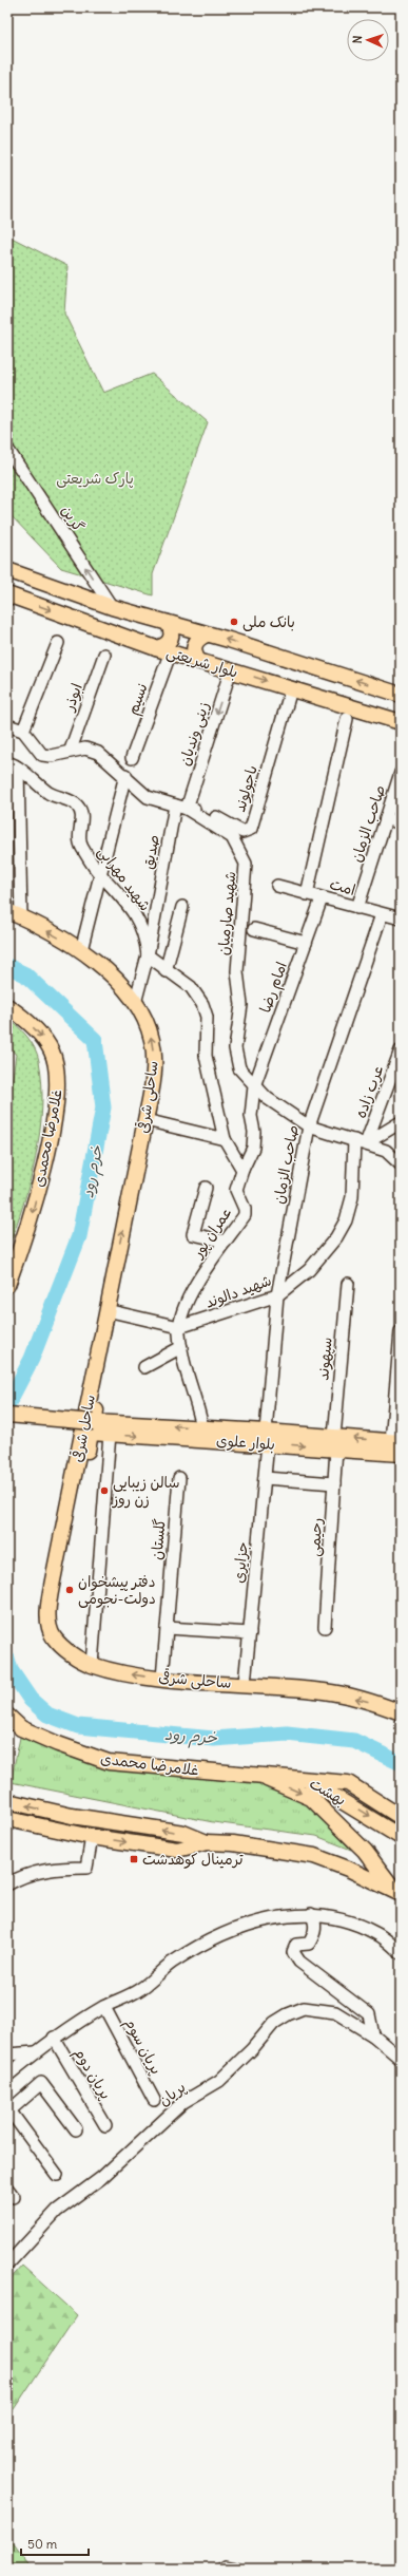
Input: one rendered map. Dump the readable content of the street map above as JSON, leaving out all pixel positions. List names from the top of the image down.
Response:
{
  "streets": {
    "main road": [
      "بلوار شریعتی",
      "ساحلی شرقی",
      "غلامرضا محمدی",
      "ساحل شرقی",
      "بلوار علوی",
      "بهشت"
    ],
    "street": [
      "گرین",
      "ابوذر",
      "نسیم",
      "زینی وندیان",
      "باجولوند",
      "صاحب الزمان",
      "صدیق",
      "شهید مهرابی",
      "امت",
      "شهید صارمیان",
      "امام رضا",
      "عرب زاده",
      "عمران پور",
      "شهید دالوند",
      "سپهوند",
      "رحیمی",
      "گلستان",
      "جزایری",
      "پریان سوم",
      "پریان دوم",
      "پریان"
    ]
  },
  "crossings": [
    ["گرین", "بلوار شریعتی"],
    ["بلوار شریعتی", "نسیم"],
    ["بلوار شریعتی", "زینی وندیان"],
    ["بلوار شریعتی", "باجولوند"],
    ["ابوذر", "شهید صارمیان"],
    ["زینی وندیان", "باجولوند"],
    ["زینی وندیان", "صدیق"],
    ["زینی وندیان", "شهید صارمیان"],
    ["باجولوند", "صدیق"],
    ["باجولوند", "شهید صارمیان"],
    ["صاحب الزمان", "امت"],
    ["صاحب الزمان", "شهید صارمیان"],
    ["صاحب الزمان", "شهید دالوند"],
    ["صاحب الزمان", "بلوار علوی"],
    ["صاحب الزمان", "جزایری"],
    ["صدیق", "شهید مهرابی"],
    ["صدیق", "شهید صارمیان"],
    ["صدیق", "ساحلی شرقی"],
    ["امت", "امام رضا"],
    ["شهید صارمیان", "امام رضا"],
    ["شهید صارمیان", "عرب زاده"],
    ["شهید صارمیان", "شهید دالوند"],
    ["امام رضا", "عمران پور"],
    ["ساحلی شرقی", "ساحل شرقی"],
    ["ساحلی شرقی", "گلستان"],
    ["ساحلی شرقی", "جزایری"],
    ["غلامرضا محمدی", "بهشت"],
    ["عمران پور", "شهید دالوند"],
    ["عمران پور", "بلوار علوی"],
    ["سپهوند", "بلوار علوی"],
    ["سپهوند", "رحیمی"],
    ["بلوار علوی", "رحیمی"],
    ["بلوار علوی", "جزایری"]
  ],
  "one_way": ["گرین", "زینی وندیان", "غلامرضا محمدی"],
  "water": ["خرم رود"],
  "parks": ["پارک شریعتی"],
  "places": {
    "other": ["بانک ملی", "سالن زیبایی زن روز", "دفتر پیشخوان دولت-نجومی"],
    "transit": ["ترمینال کوهدشت"]
  },
  "scale_bar": "50 m",
  "north": "left"
}
